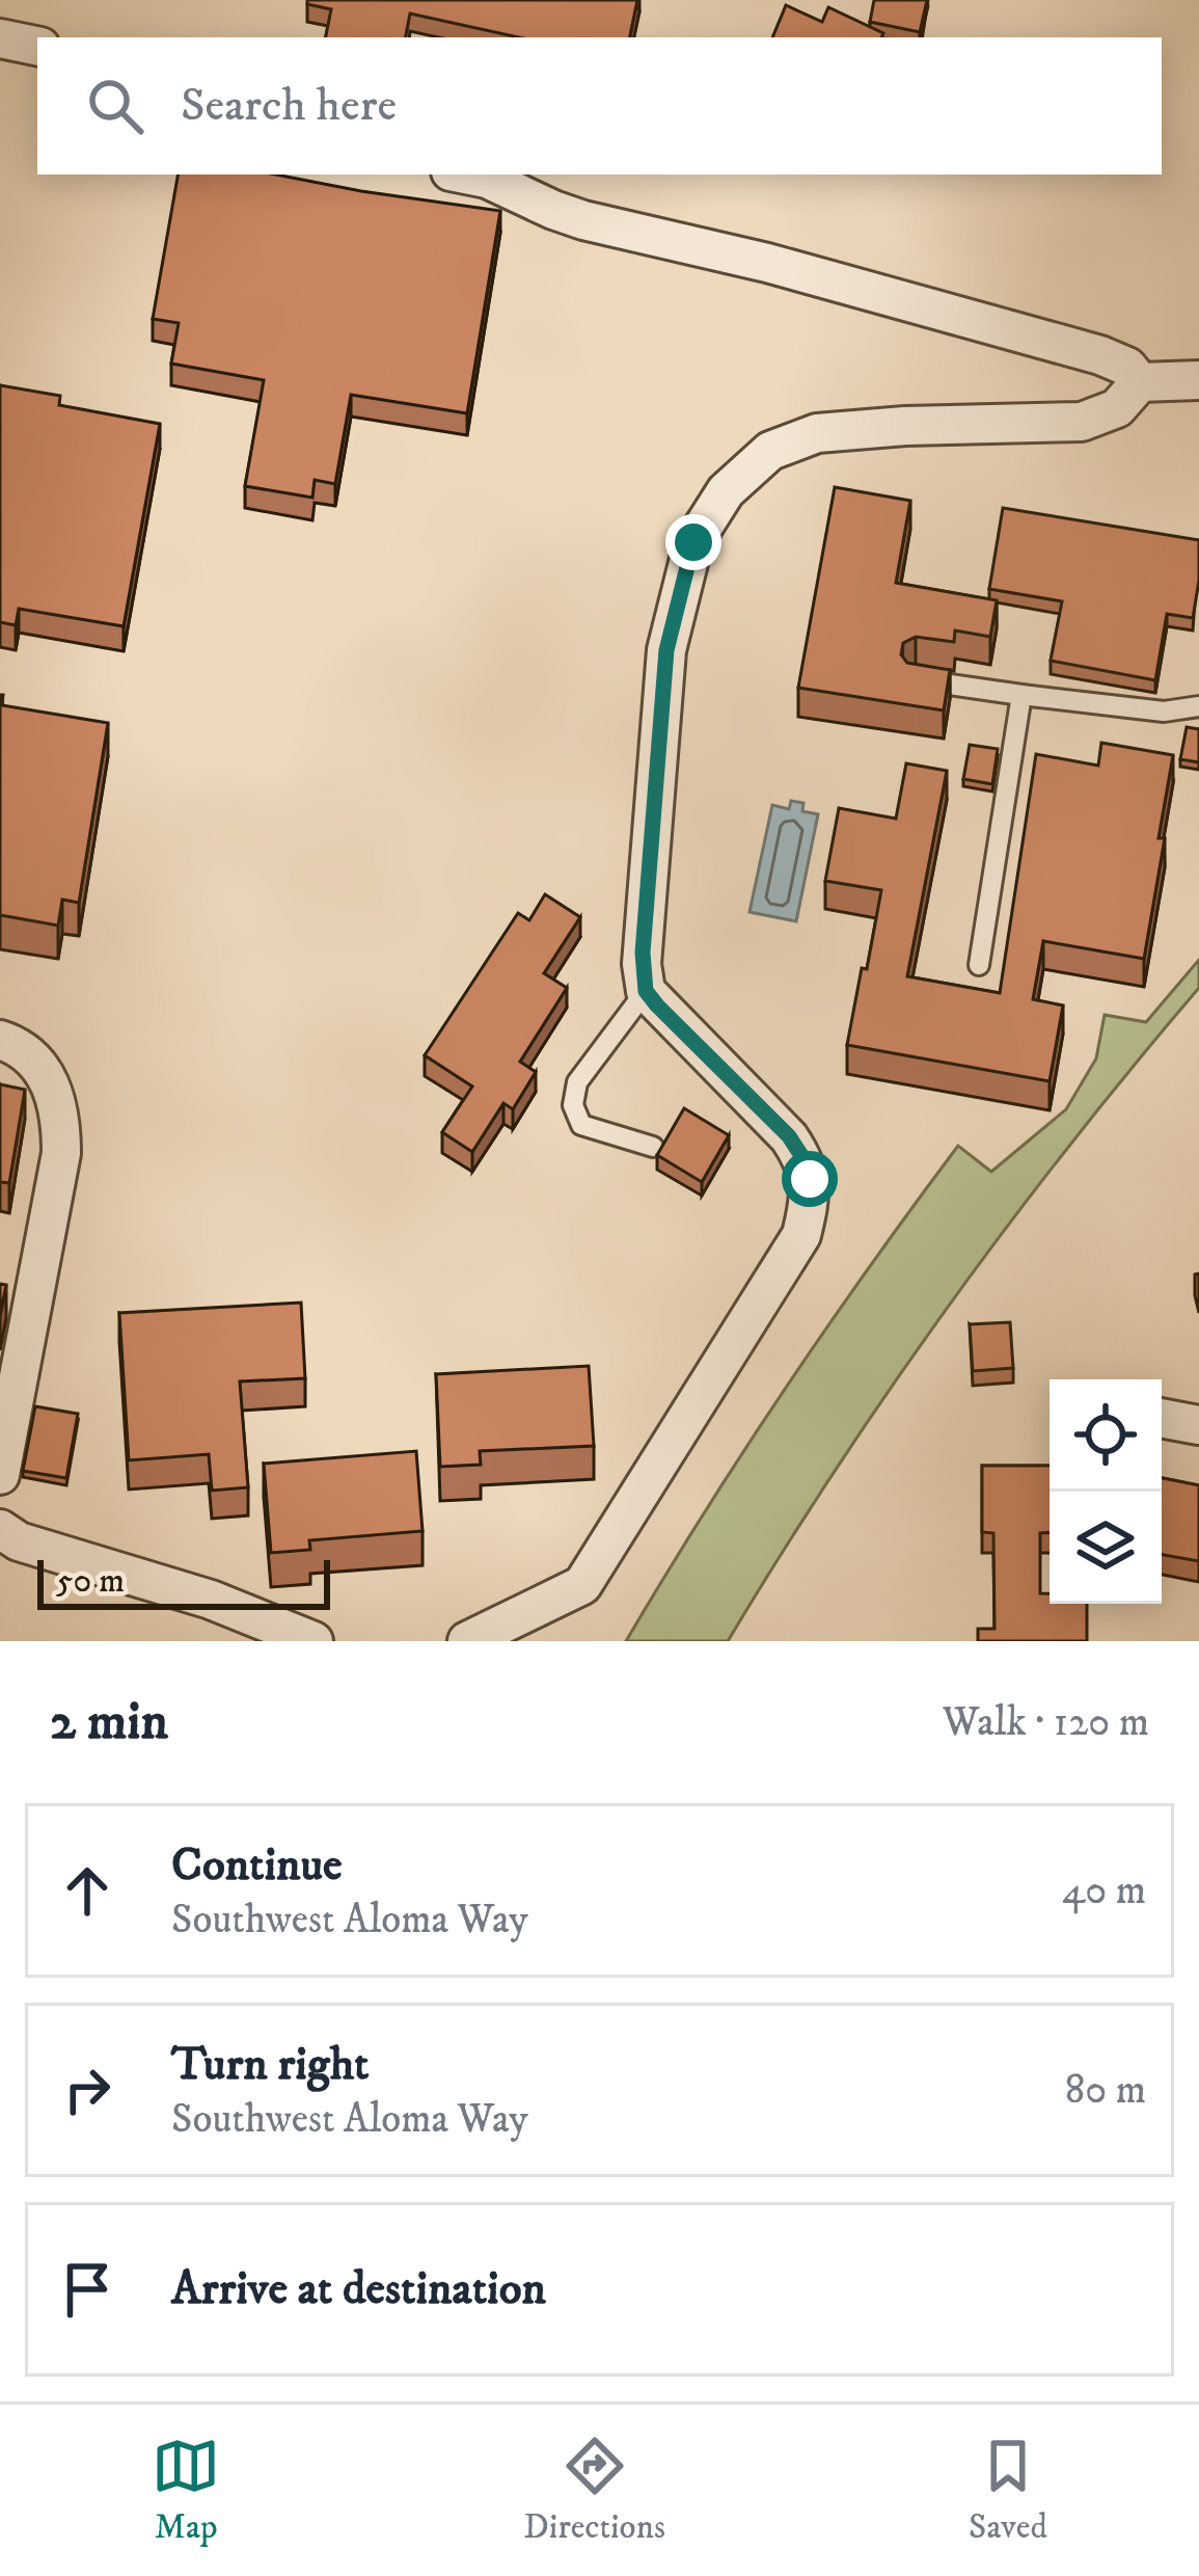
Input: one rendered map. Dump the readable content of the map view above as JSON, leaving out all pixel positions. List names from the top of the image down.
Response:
{
  "scale_bar": "50 m",
  "page": {
    "search": "Search here",
    "scale": "50 m",
    "heading": ["2 min", "Walk · 120 m"],
    "list": [
      ["Continue", "Southwest Aloma Way", "40 m"],
      ["Turn right", "Southwest Aloma Way", "80 m"],
      "Arrive at destination"
    ],
    "nav": ["Map", "Directions", "Saved"]
  }
}
